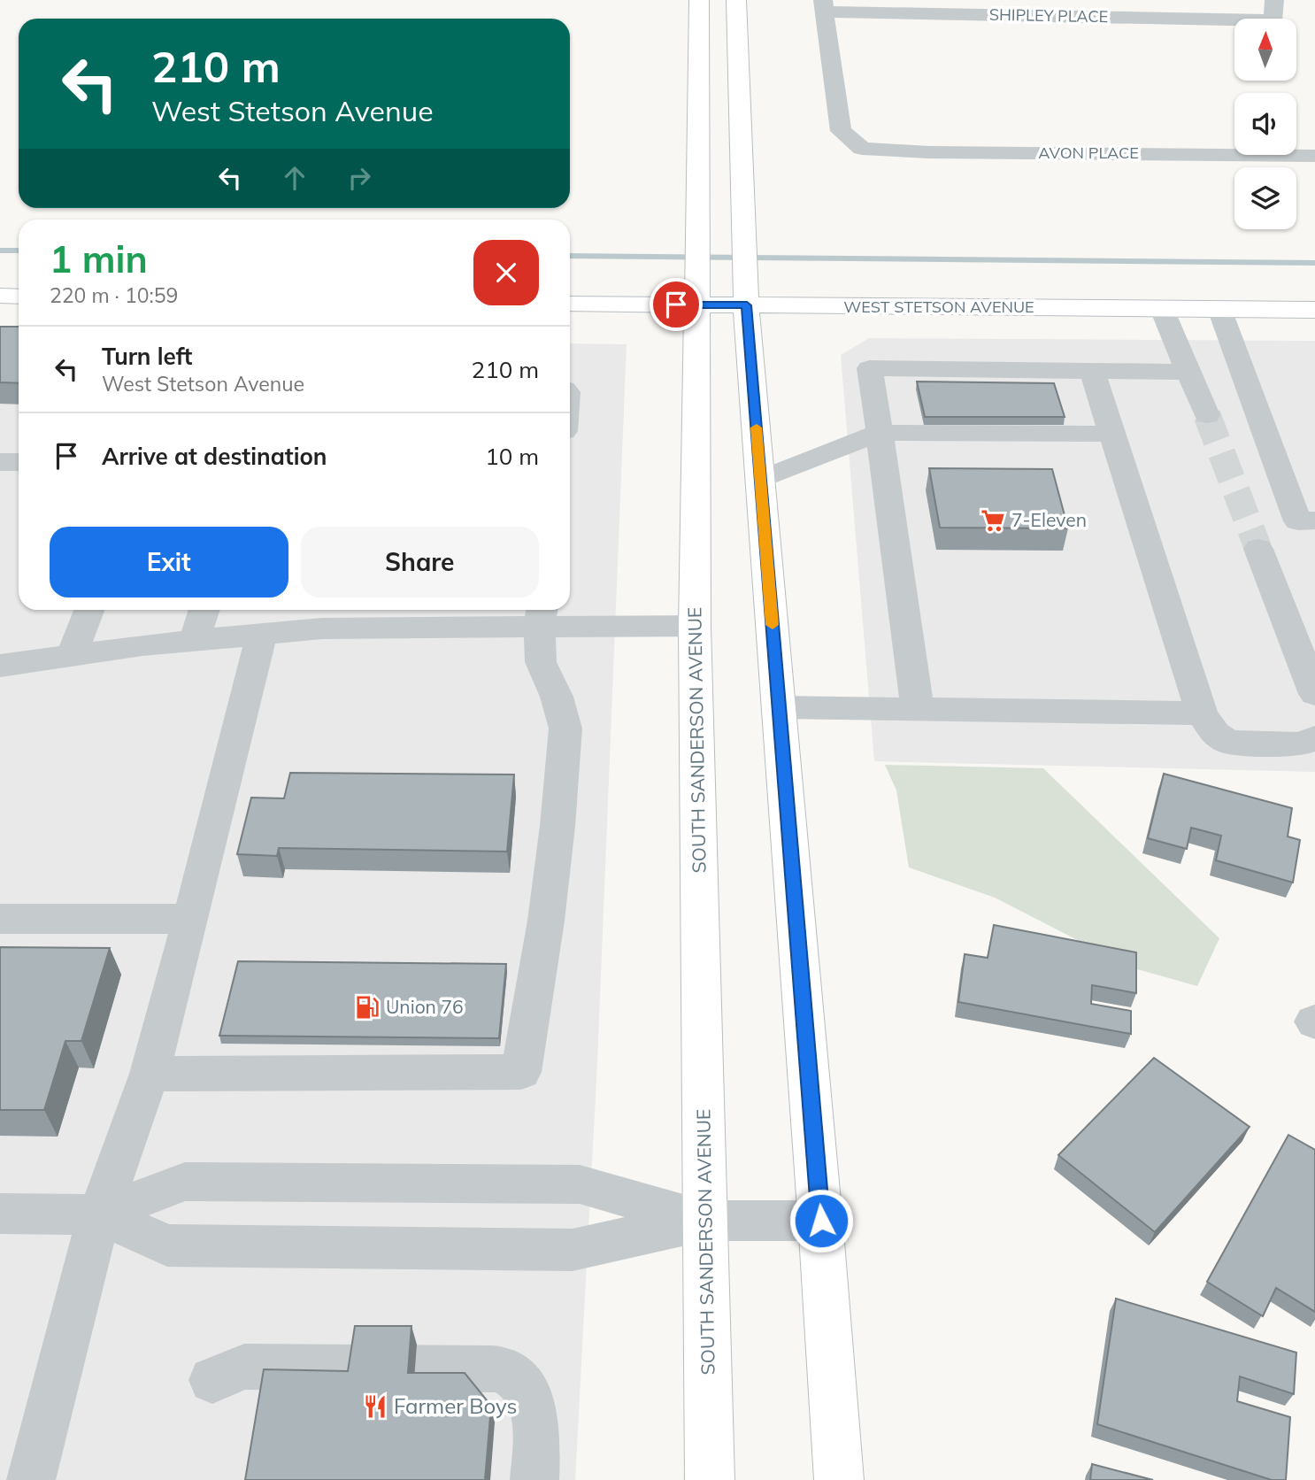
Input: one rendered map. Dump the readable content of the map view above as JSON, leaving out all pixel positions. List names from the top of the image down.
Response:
{
  "streets": {
    "main road": ["WEST STETSON AVENUE", "SOUTH SANDERSON AVENUE"],
    "street": ["SHIPLEY PLACE", "AVON PLACE"]
  },
  "crossings": [
    ["SHIPLEY PLACE", "AVON PLACE"],
    ["WEST STETSON AVENUE", "SOUTH SANDERSON AVENUE"]
  ],
  "places": {
    "supermarket": ["7-Eleven"],
    "fuel station": ["Union 76"],
    "restaurant": ["Farmer Boys"]
  },
  "north": "top",
  "page": {
    "turn": ["210 m", "West Stetson Avenue"],
    "heading": ["1 min", "220 m · 10:59"],
    "list": [
      {
        "name": "Turn left",
        "note": "West Stetson Avenue",
        "value": "210 m"
      },
      {
        "name": "Arrive at destination",
        "value": "10 m"
      }
    ],
    "buttons": ["Exit", "Share"]
  }
}
